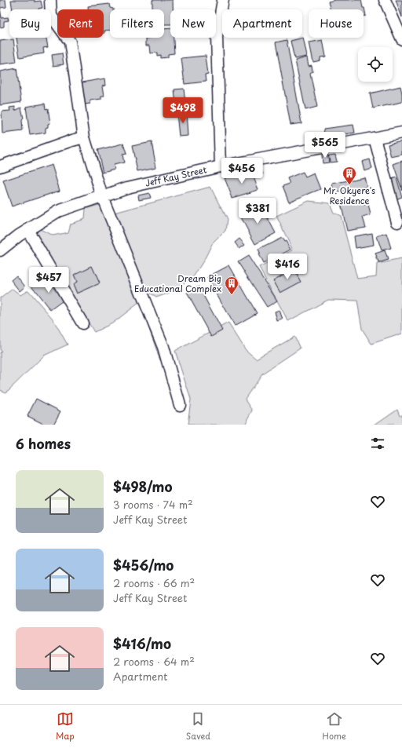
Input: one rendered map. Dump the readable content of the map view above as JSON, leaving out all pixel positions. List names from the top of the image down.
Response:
{
  "streets": {
    "street": ["Jeff Kay Street"]
  },
  "places": {
    "building": ["Mr. Okyere's Residence", "Dream Big Educational Complex"]
  },
  "page": {
    "chip": [
      "Buy",
      "Rent",
      "Filters",
      "New",
      "Apartment",
      "House"
    ],
    "price": [
      "$498",
      "$565",
      "$456",
      "$381",
      "$416",
      "$457"
    ],
    "heading": "6 homes",
    "list": [
      {
        "name": "$498/mo",
        "note": "3 rooms · 74 m² · Jeff Kay Street"
      },
      {
        "name": "$456/mo",
        "note": "2 rooms · 66 m² · Jeff Kay Street"
      },
      {
        "name": "$416/mo",
        "note": "2 rooms · 64 m² · Apartment"
      }
    ],
    "tabs": ["Map", "Saved", "Home"]
  }
}
